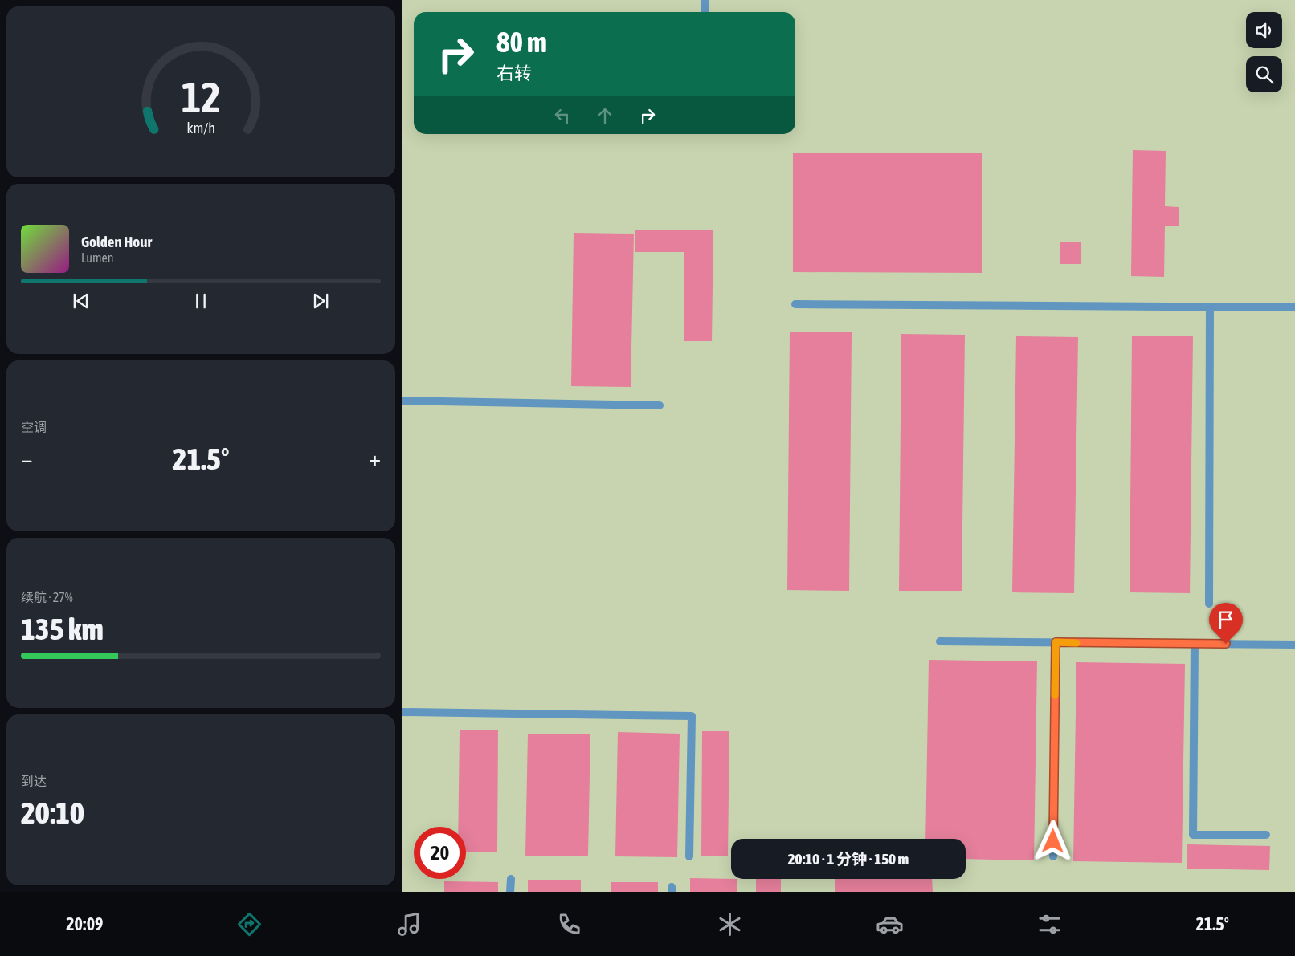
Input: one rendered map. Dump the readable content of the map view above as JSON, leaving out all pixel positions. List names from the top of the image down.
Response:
{
  "page": {
    "turn": ["80 m", "右转"],
    "song": ["Golden Hour", "Lumen"],
    "tile": [
      "空调",
      ["续航 · 27%", "135 km"],
      ["到达", "20:10"]
    ],
    "heat": ["−", "21.5°", "+"],
    "limit": "20",
    "trip": "20:10 · 1 分钟 · 150 m",
    "tabs": ["20:09", "21.5°"],
    "gauge": ["12", "km/h"]
  }
}
